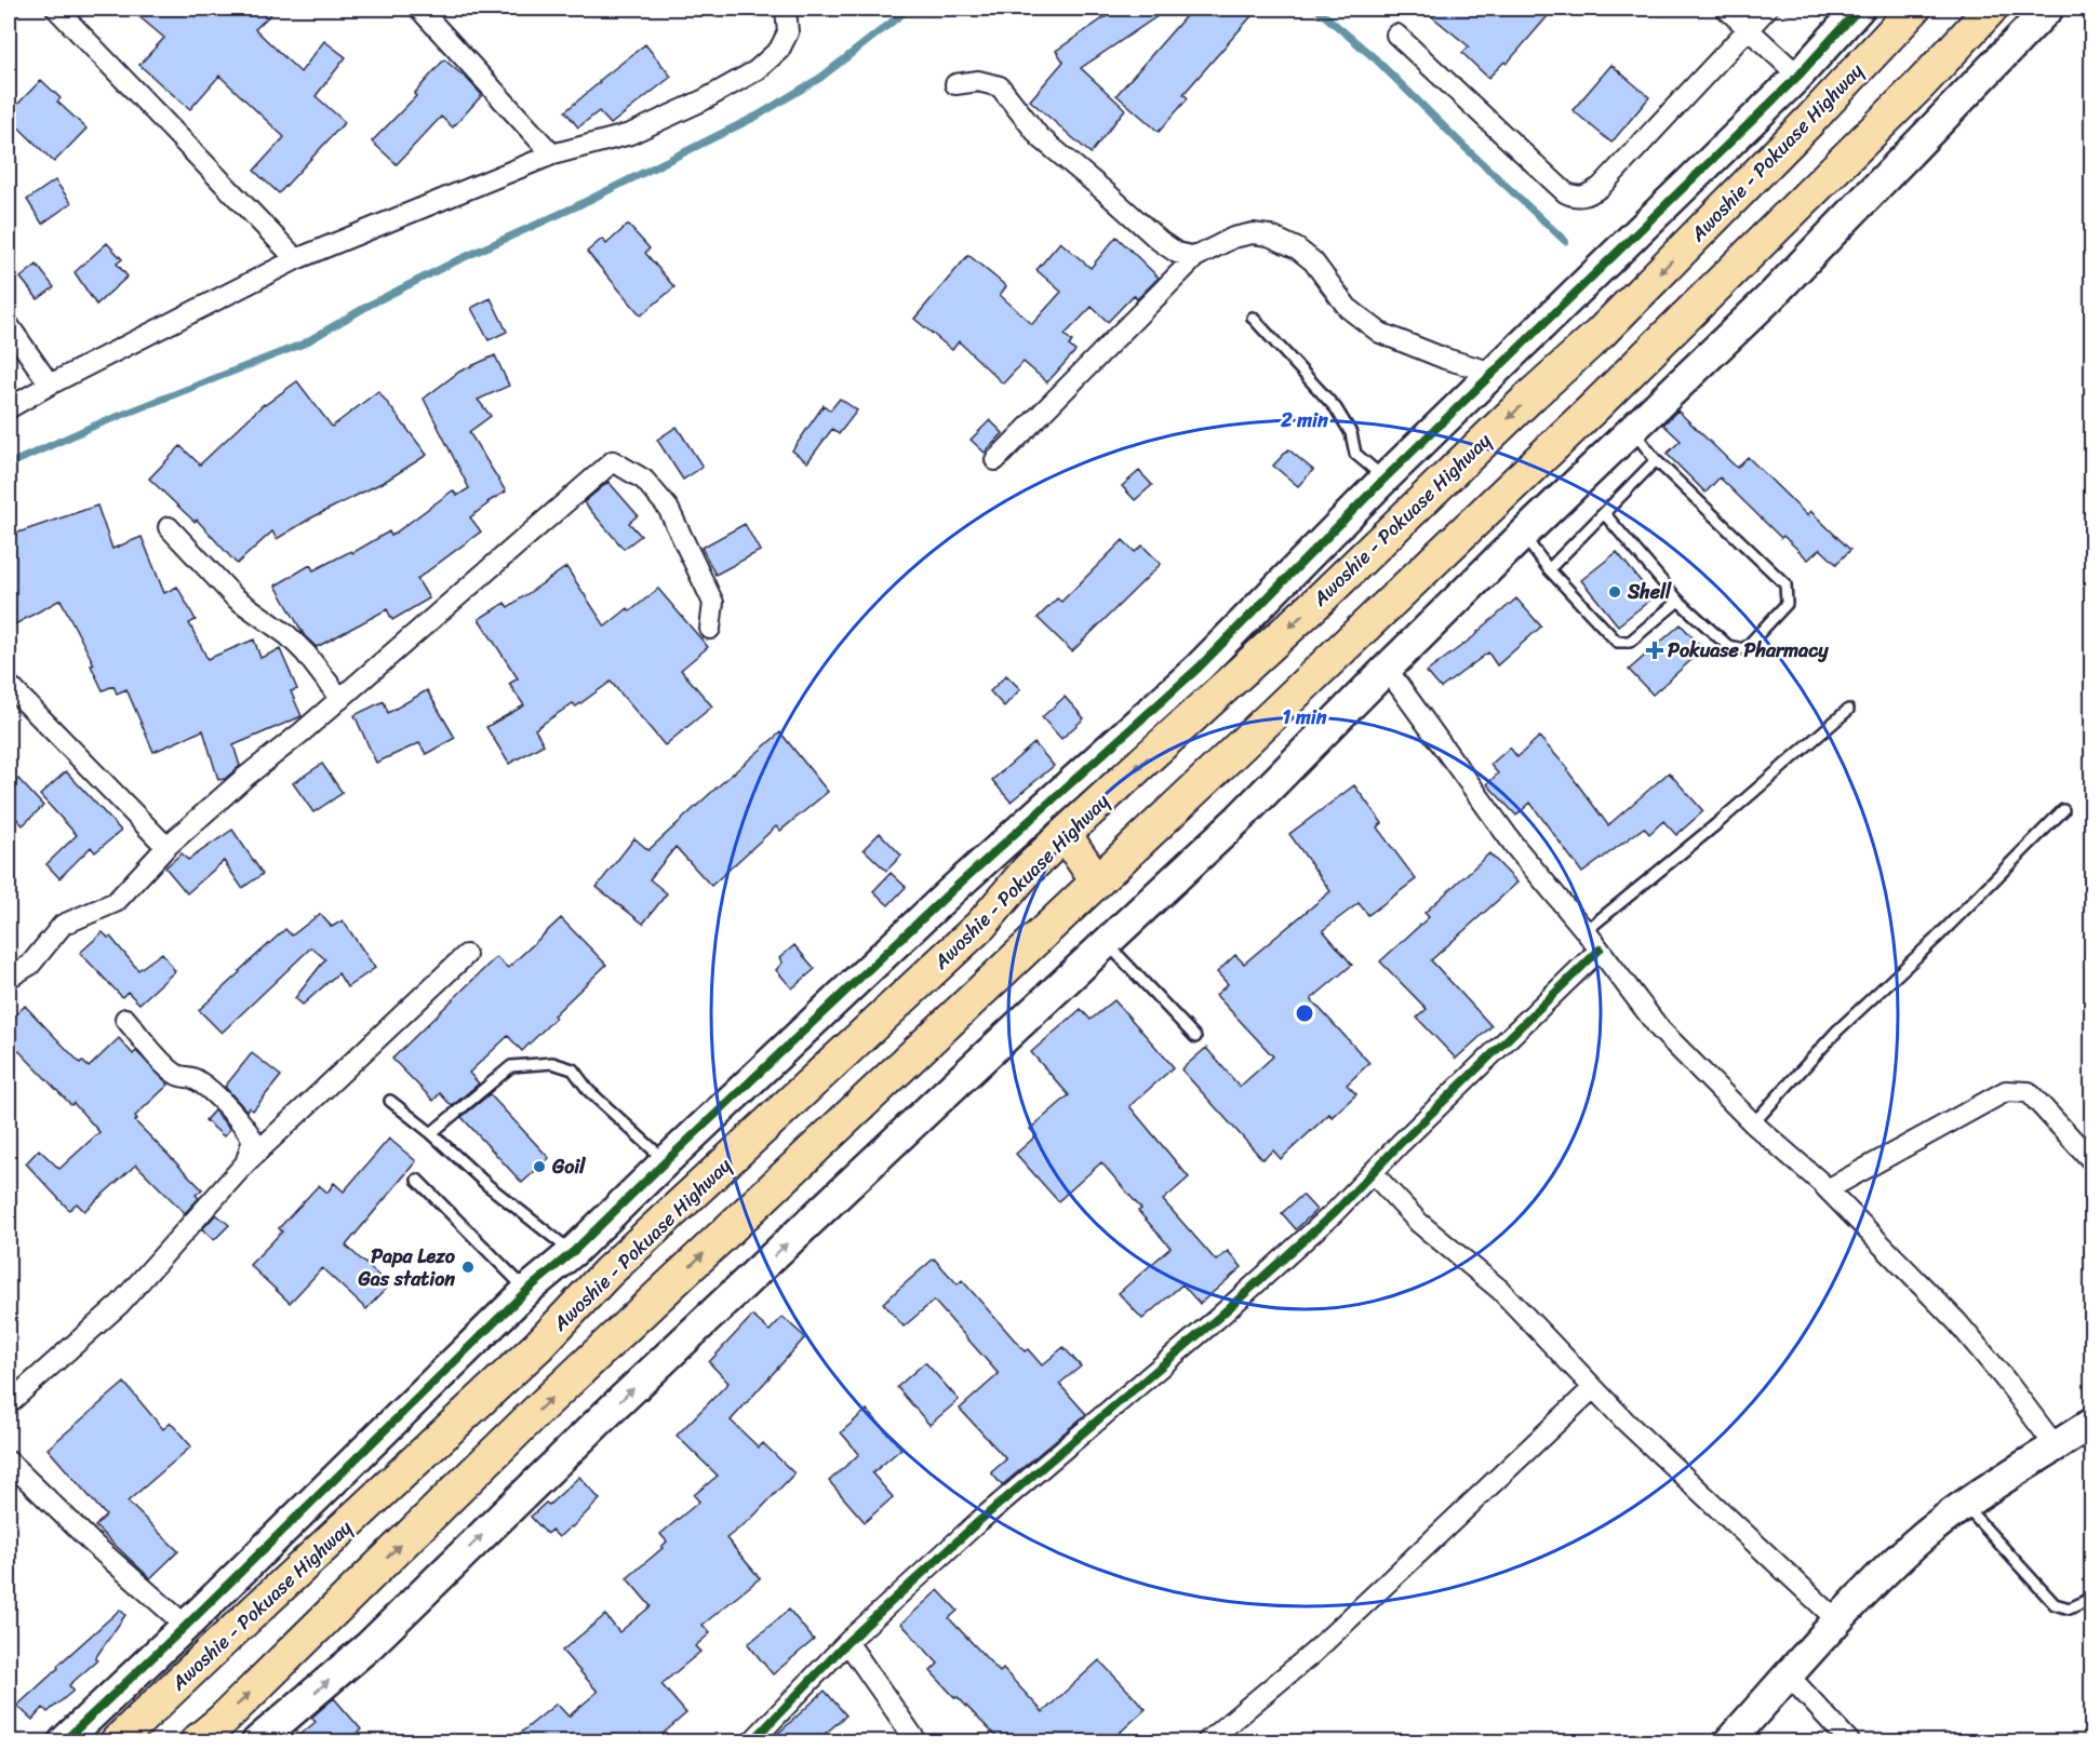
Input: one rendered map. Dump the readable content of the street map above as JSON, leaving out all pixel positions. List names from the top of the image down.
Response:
{
  "streets": {
    "main road": ["Awoshie - Pokuase Highway"]
  },
  "places": {
    "other": ["Shell", "Goil", "Papa Lezo Gas station"],
    "health": ["Pokuase Pharmacy"]
  },
  "rings": ["2 min", "1 min"]
}
